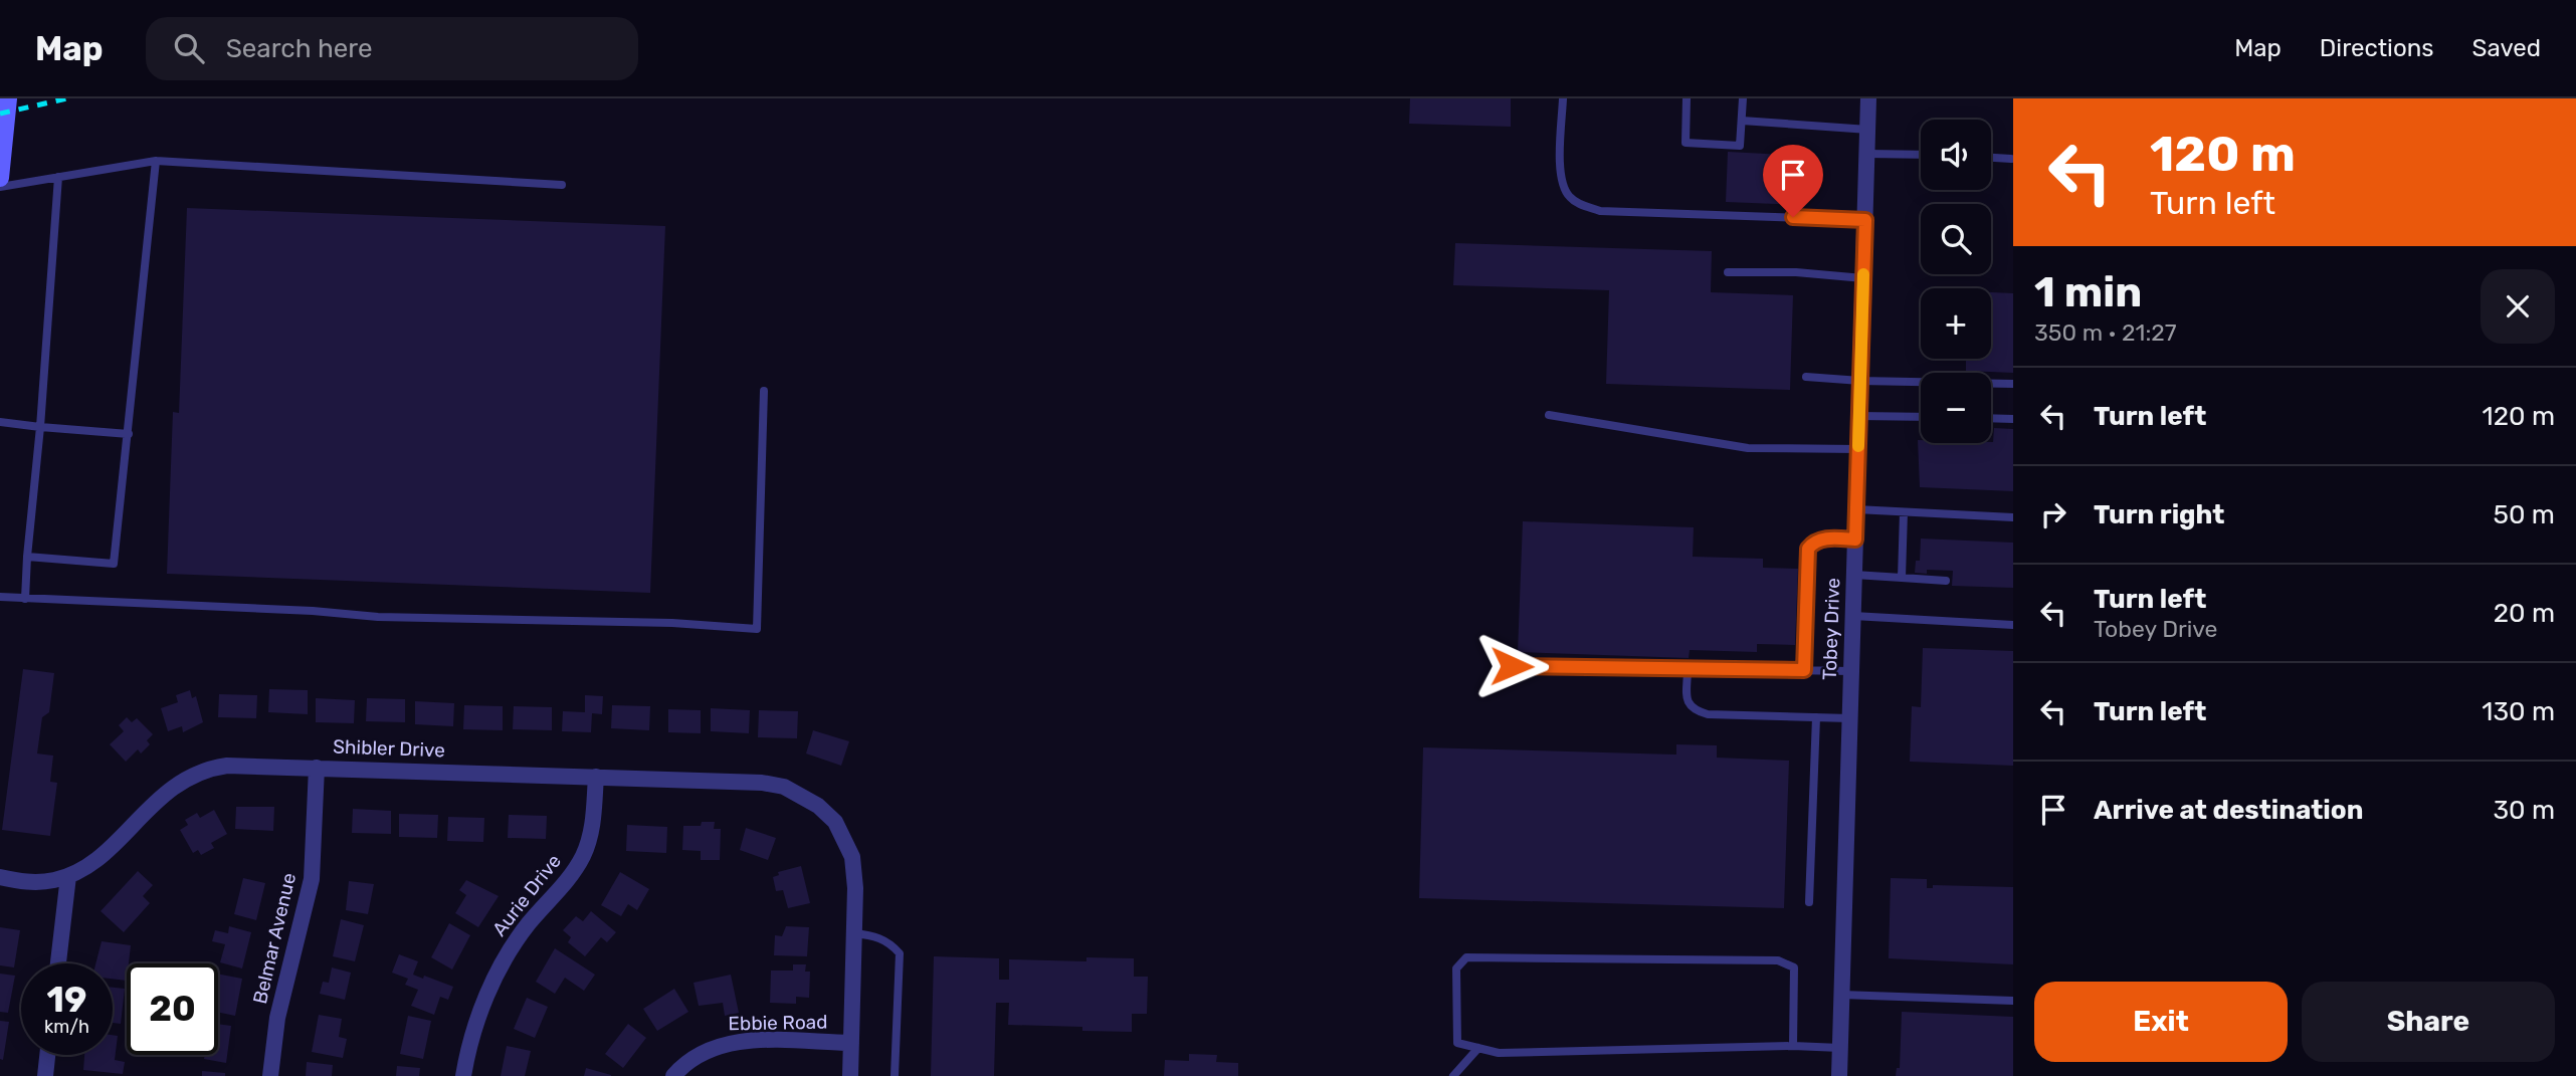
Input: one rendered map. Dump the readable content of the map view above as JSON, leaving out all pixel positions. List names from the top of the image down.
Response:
{
  "streets": {
    "street": [
      "Tobey Drive",
      "Shibler Drive",
      "Aurie Drive",
      "Belmar Avenue",
      "Ebbie Road"
    ]
  },
  "crossings": [
    ["Shibler Drive", "Aurie Drive"],
    ["Shibler Drive", "Belmar Avenue"],
    ["Shibler Drive", "Ebbie Road"]
  ],
  "page": {
    "header": "Map",
    "search": "Search here",
    "nav": ["Map", "Directions", "Saved"],
    "turn": ["120 m", "Turn left"],
    "map_buttons": ["+", "−"],
    "heading": ["1 min", "350 m · 21:27"],
    "list": [
      {
        "name": "Turn left",
        "value": "120 m"
      },
      {
        "name": "Turn right",
        "value": "50 m"
      },
      {
        "name": "Turn left",
        "note": "Tobey Drive",
        "value": "20 m"
      },
      {
        "name": "Turn left",
        "value": "130 m"
      },
      {
        "name": "Arrive at destination",
        "value": "30 m"
      }
    ],
    "speed": "19 km/h",
    "limit": "20",
    "buttons": ["Exit", "Share"]
  }
}
